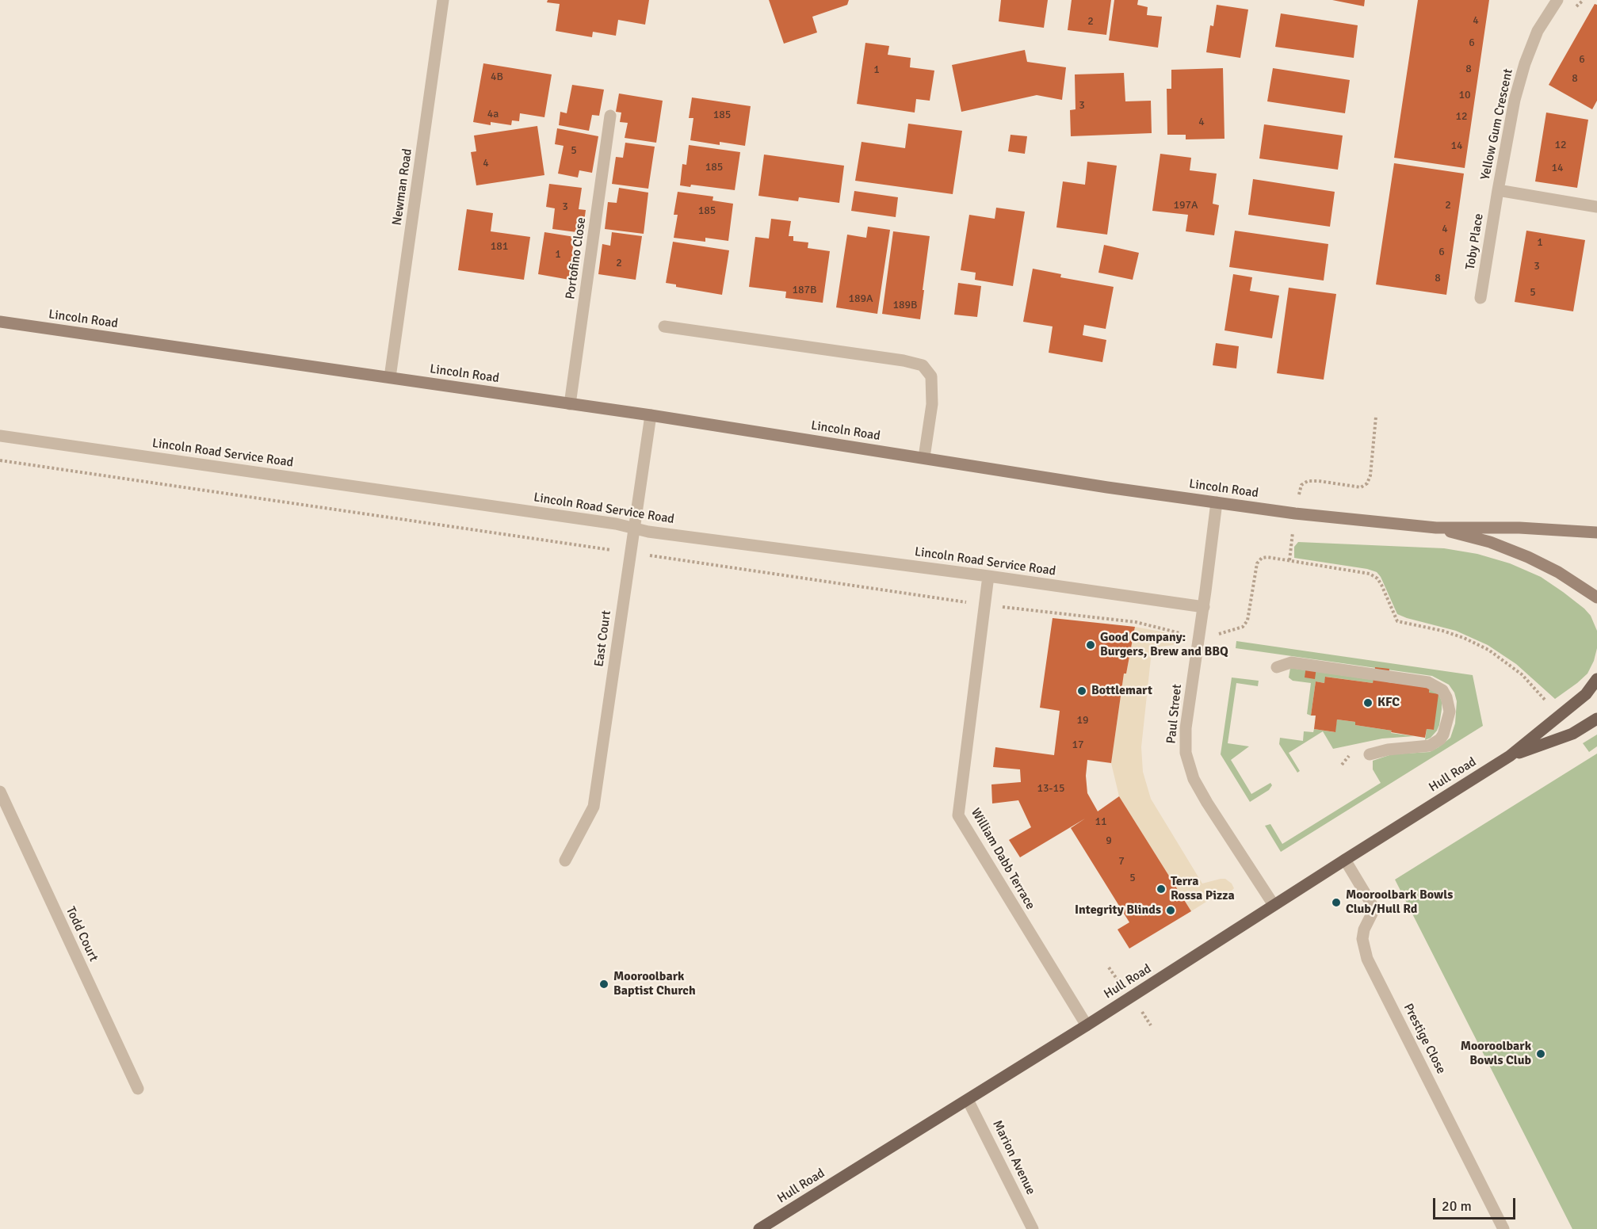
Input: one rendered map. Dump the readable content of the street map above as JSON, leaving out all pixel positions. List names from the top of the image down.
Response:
{
  "streets": {
    "main road": ["Lincoln Road", "Hull Road"],
    "street": [
      "Yellow Gum Crescent",
      "Newman Road",
      "Toby Place",
      "Portofino Close",
      "Lincoln Road Service Road",
      "East Court",
      "Paul Street",
      "William Dabb Terrace",
      "Todd Court",
      "Prestige Close",
      "Marion Avenue"
    ]
  },
  "crossings": [
    ["Yellow Gum Crescent", "Toby Place"],
    ["Newman Road", "Lincoln Road"],
    ["Portofino Close", "Lincoln Road"],
    ["Lincoln Road", "East Court"],
    ["Lincoln Road", "Paul Street"],
    ["Lincoln Road Service Road", "East Court"],
    ["Lincoln Road Service Road", "Paul Street"],
    ["Lincoln Road Service Road", "William Dabb Terrace"],
    ["Paul Street", "Hull Road"],
    ["Hull Road", "William Dabb Terrace"],
    ["Hull Road", "Prestige Close"],
    ["Hull Road", "Marion Avenue"]
  ],
  "places": [
    "Good Company: Burgers, Brew and BBQ",
    "Bottlemart",
    "KFC",
    "Terra Rossa Pizza",
    "Mooroolbark Bowls Club/Hull Rd",
    "Integrity Blinds",
    "Mooroolbark Baptist Church",
    "Mooroolbark Bowls Club"
  ],
  "house_numbers": [
    "4",
    "2",
    "6",
    "6",
    "8",
    "1",
    "4B",
    "8",
    "10",
    "3",
    "4a",
    "185",
    "12",
    "4",
    "12",
    "14",
    "5",
    "4",
    "185",
    "14",
    "197A",
    "2",
    "3",
    "185",
    "4",
    "1",
    "181",
    "6",
    "1",
    "2",
    "3",
    "8",
    "187B",
    "5",
    "189A",
    "189B",
    "19",
    "17",
    "13-15",
    "11",
    "9",
    "7",
    "5"
  ],
  "scale_bar": "20 m"
}
